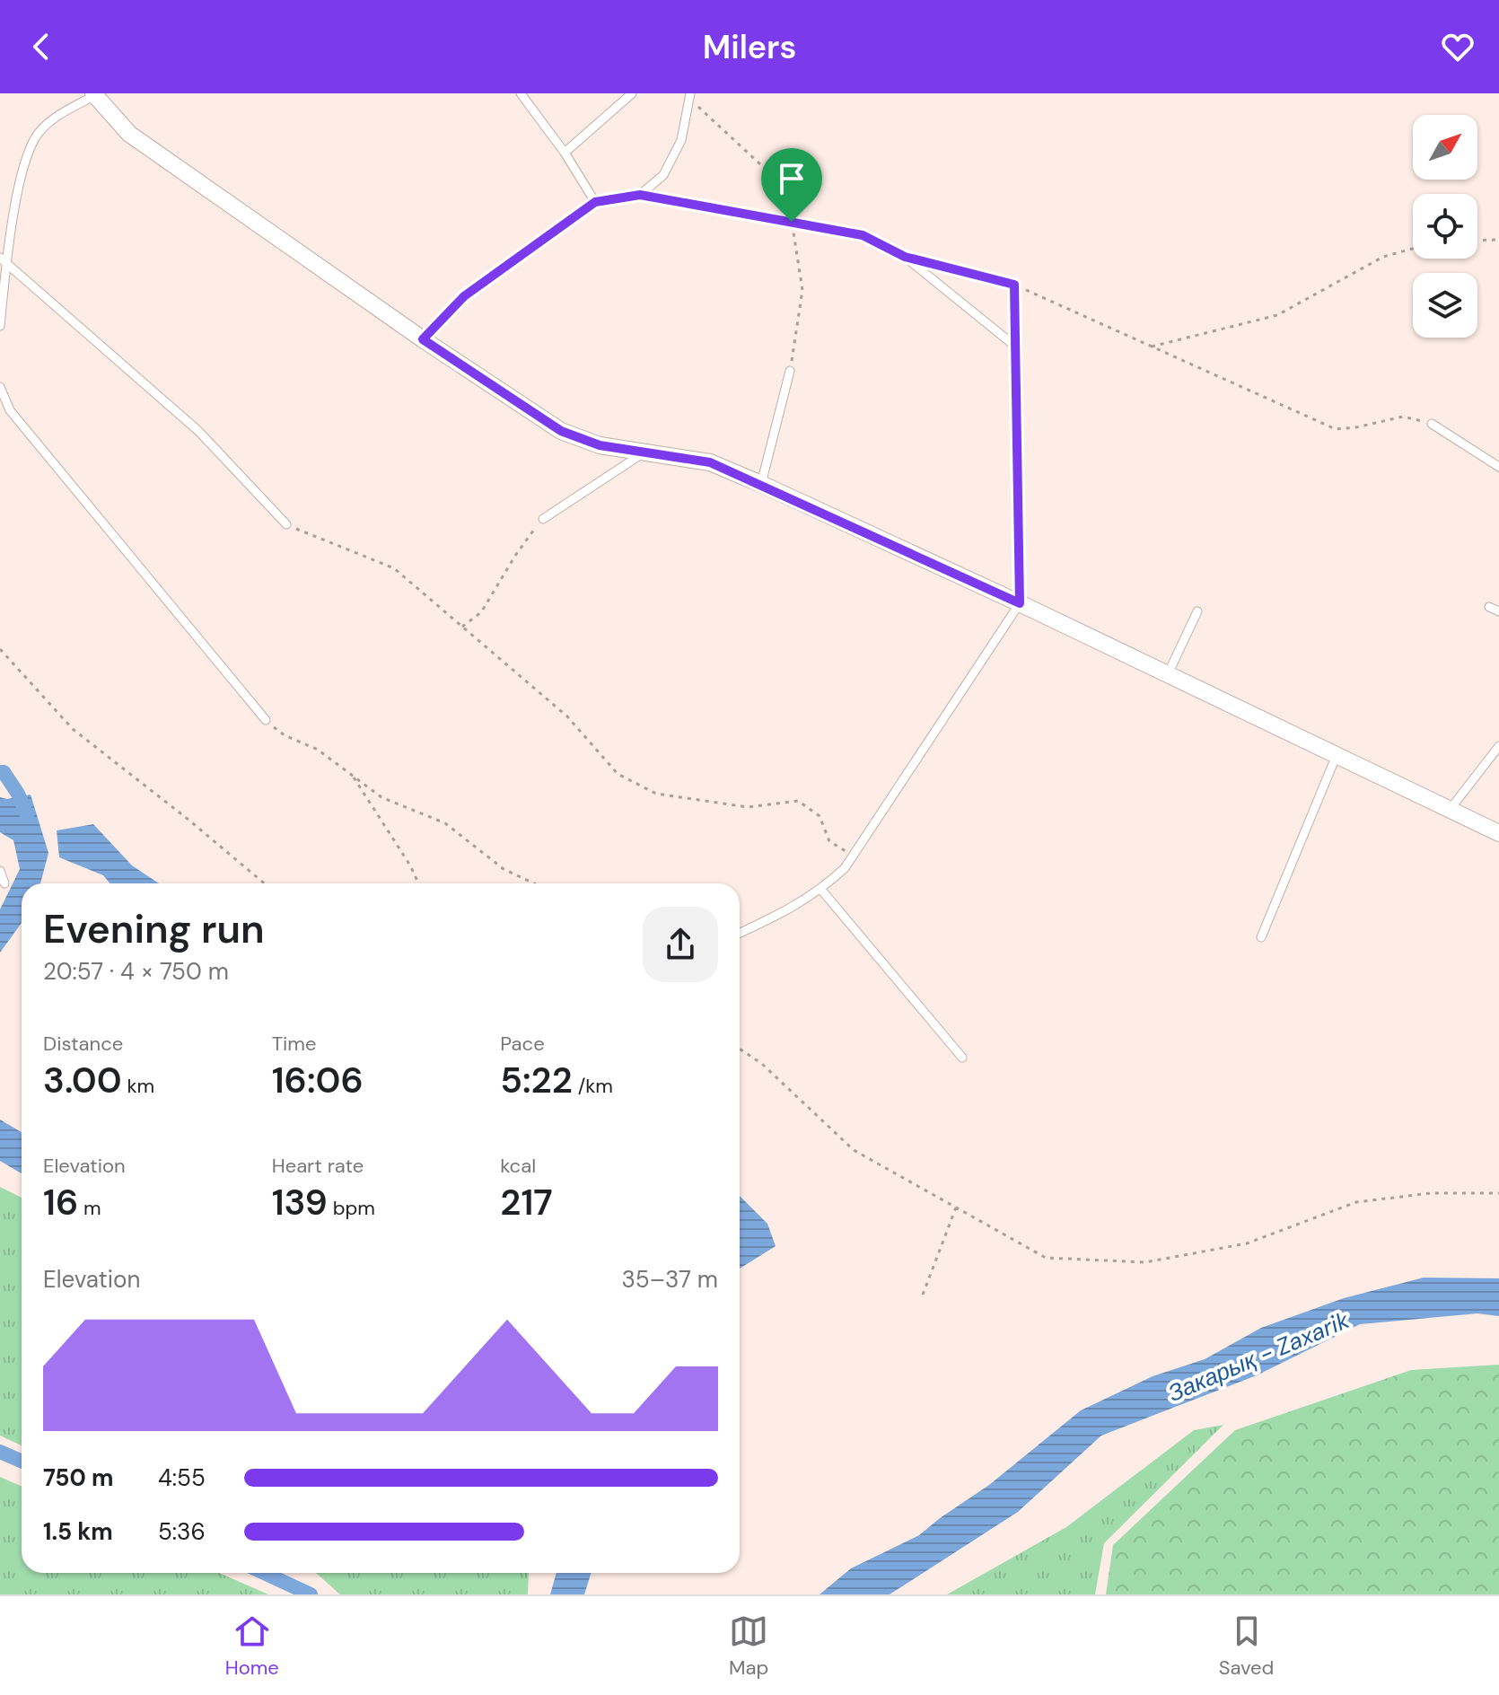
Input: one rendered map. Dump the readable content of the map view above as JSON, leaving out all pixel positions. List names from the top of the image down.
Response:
{
  "water": ["Закарық - Zaxarik"],
  "north": "top right",
  "page": {
    "header": "Milers",
    "heading": ["Evening run", "20:57 · 4 × 750 m"],
    "stats": [
      ["Distance", "3.00 km"],
      ["Time", "16:06"],
      ["Pace", "5:22 /km"],
      ["Elevation", "16 m"],
      ["Heart rate", "139 bpm"],
      ["kcal", "217"]
    ],
    "chart": ["Elevation", "35–37 m"],
    "list": [
      {
        "name": "750 m",
        "note": "4:55"
      },
      {
        "name": "1.5 km",
        "note": "5:36"
      }
    ],
    "tabs": ["Home", "Map", "Saved"]
  }
}
